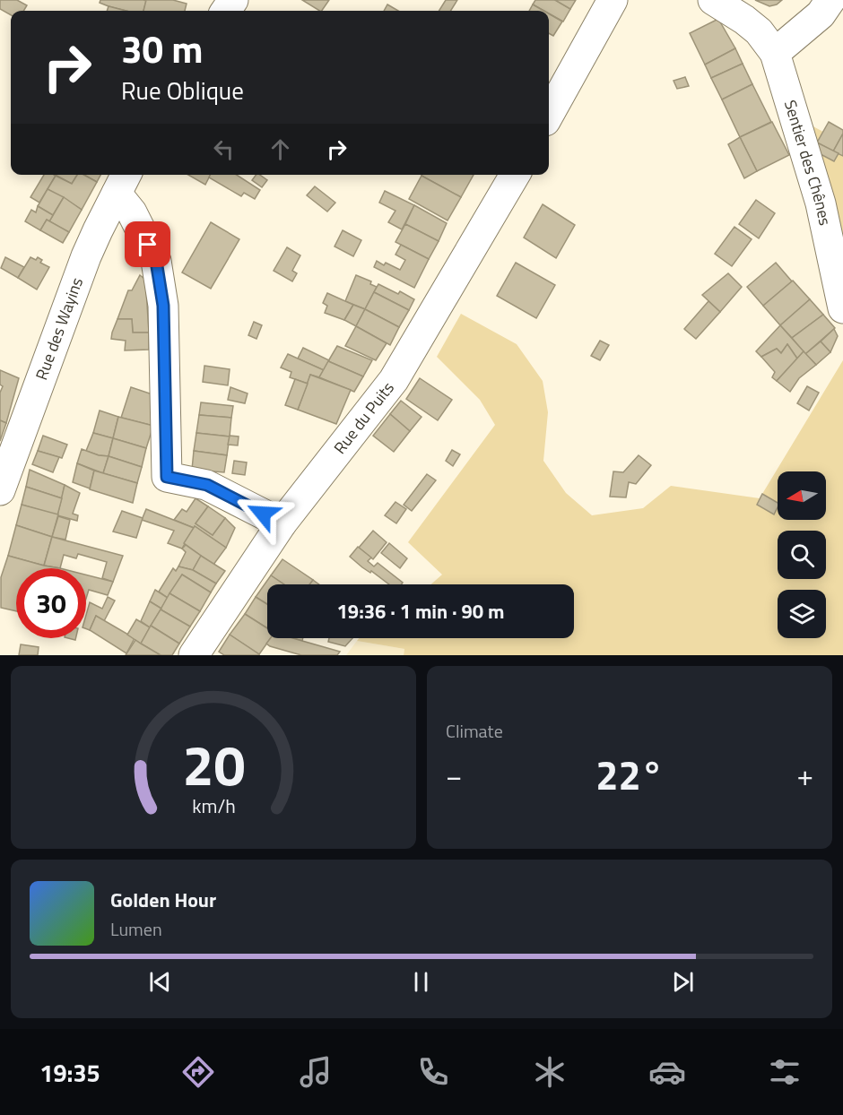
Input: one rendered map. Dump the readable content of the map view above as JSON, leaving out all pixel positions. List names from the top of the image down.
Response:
{
  "streets": {
    "street": ["Sentier des Chênes", "Rue des Wayins", "Rue du Puits"]
  },
  "north": "left",
  "page": {
    "turn": ["30 m", "Rue Oblique"],
    "limit": "30",
    "trip": "19:36 · 1 min · 90 m",
    "tile": "Climate",
    "heat": ["−", "22°", "+"],
    "song": ["Golden Hour", "Lumen"],
    "tabs": "19:35",
    "gauge": ["20", "km/h"]
  }
}
